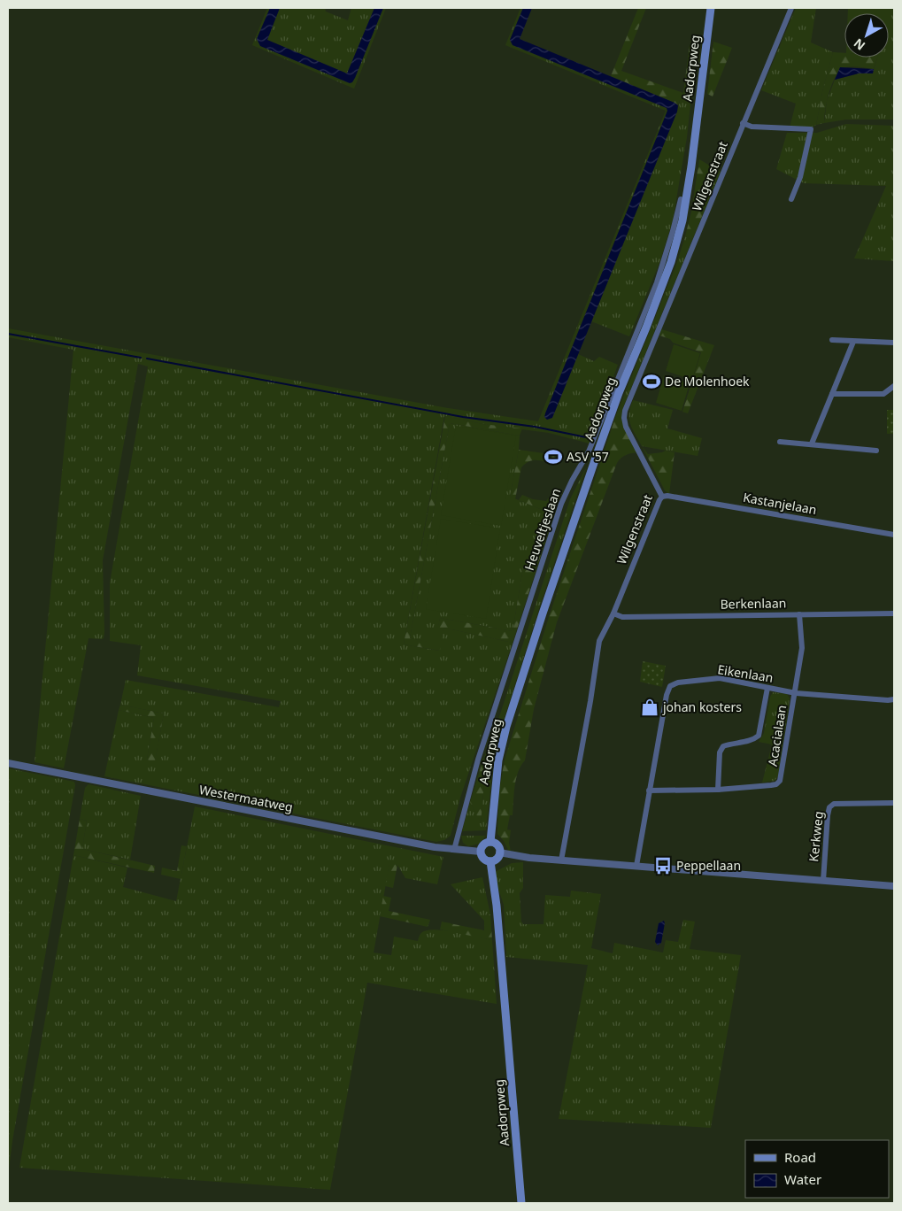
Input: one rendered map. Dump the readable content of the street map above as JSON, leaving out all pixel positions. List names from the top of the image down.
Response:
{
  "streets": {
    "main road": ["Aadorpweg"],
    "street": [
      "Wilgenstraat",
      "Kastanjelaan",
      "Heuveltjeslaan",
      "Berkenlaan",
      "Eikenlaan",
      "Acacialaan",
      "Westermaatweg",
      "Kerkweg"
    ]
  },
  "crossings": [
    ["Aadorpweg", "Westermaatweg"],
    ["Wilgenstraat", "Kastanjelaan"],
    ["Wilgenstraat", "Berkenlaan"],
    ["Heuveltjeslaan", "Westermaatweg"],
    ["Berkenlaan", "Acacialaan"],
    ["Eikenlaan", "Acacialaan"]
  ],
  "places": {
    "sports": ["De Molenhoek", "ASV '57"],
    "shop": ["johan kosters"],
    "bus stop": ["Peppellaan"]
  },
  "legend": ["Road", "Water"],
  "north": "bottom left"
}
